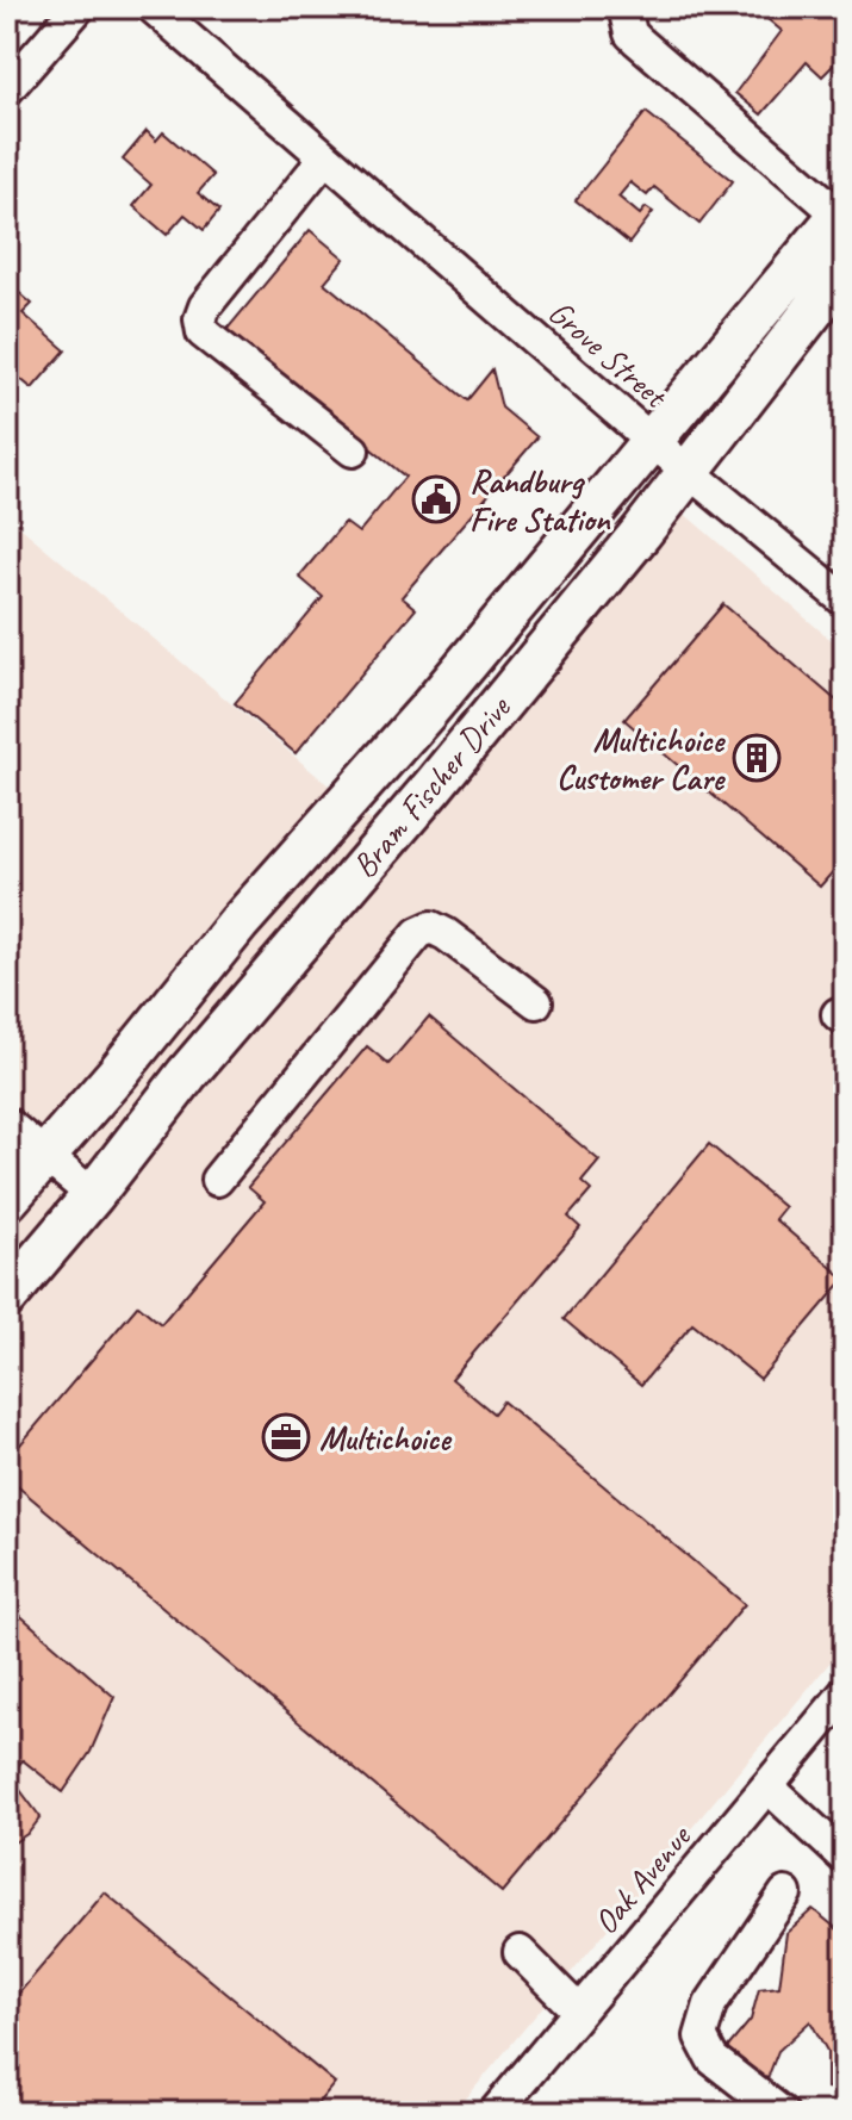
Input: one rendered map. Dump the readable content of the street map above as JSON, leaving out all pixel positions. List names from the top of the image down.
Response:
{
  "streets": {
    "main road": ["Bram Fischer Drive"],
    "street": ["Grove Street", "Oak Avenue"]
  },
  "crossings": [
    ["Grove Street", "Bram Fischer Drive"]
  ],
  "places": {
    "public building": ["Randburg Fire Station"],
    "building": ["Multichoice Customer Care"],
    "office": ["Multichoice"]
  }
}
